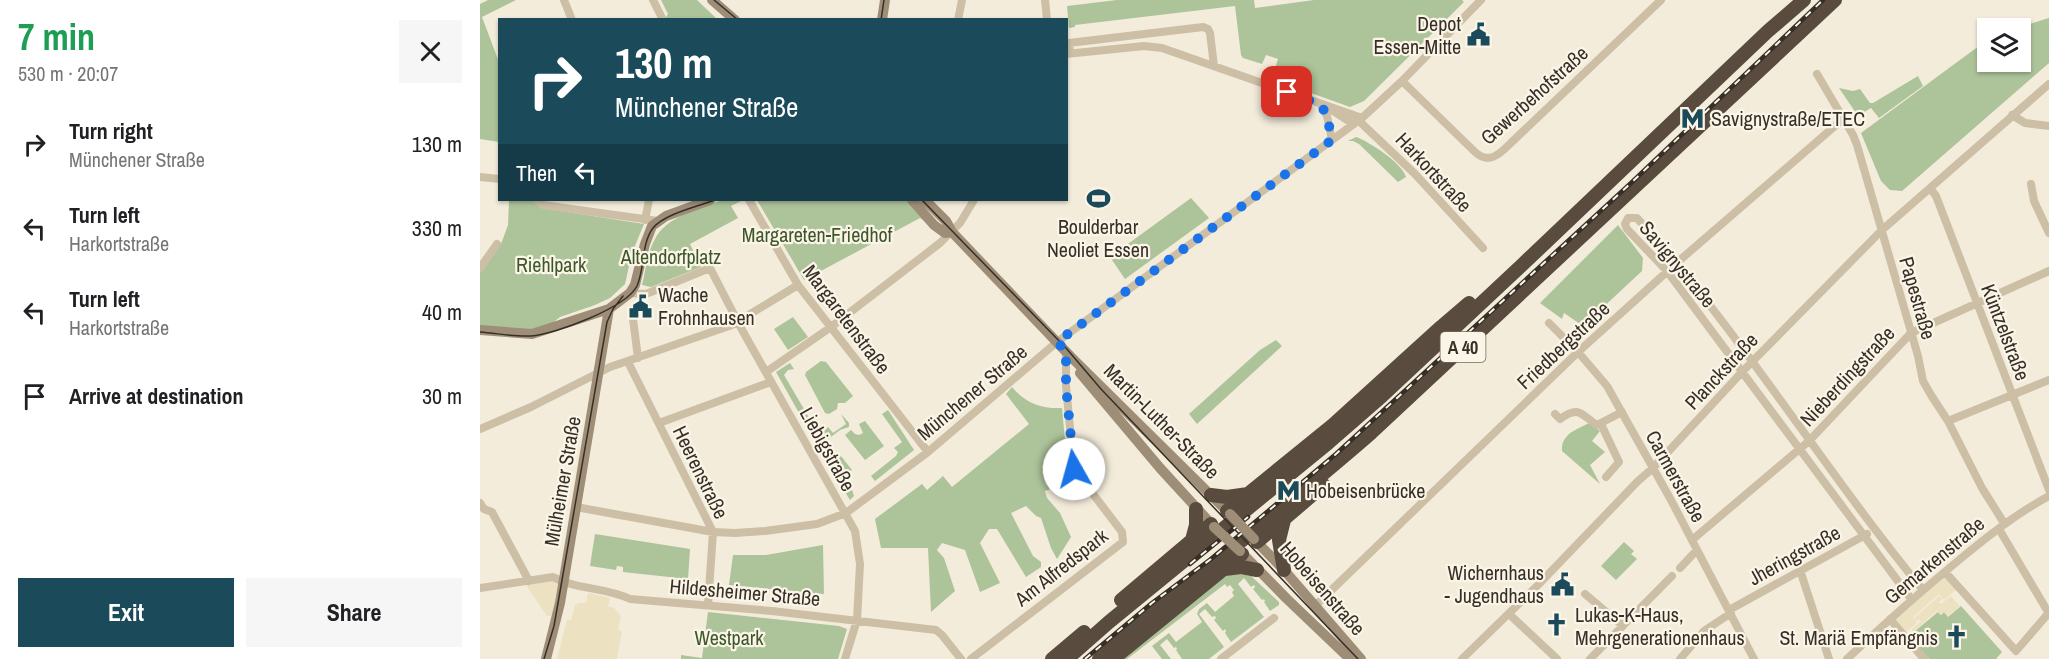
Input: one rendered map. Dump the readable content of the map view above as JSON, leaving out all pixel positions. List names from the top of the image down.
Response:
{
  "streets": {
    "highway": ["A 40"],
    "main road": ["Martin-Luther-Straße", "Mülheimer Straße", "Hobeisenstraße"],
    "street": [
      "Gewerbehofstraße",
      "Harkortstraße",
      "Savignystraße",
      "Papestraße",
      "Margaretenstraße",
      "Küntzelstraße",
      "Friedbergstraße",
      "Planckstraße",
      "Nieberdingstraße",
      "Münchener Straße",
      "Liebigstraße",
      "Heerenstraße",
      "Carmerstraße",
      "Jheringstraße",
      "Gemarkenstraße",
      "Am Alfredspark",
      "Hildesheimer Straße"
    ]
  },
  "crossings": [
    ["Gewerbehofstraße", "Münchener Straße"],
    ["Harkortstraße", "Münchener Straße"],
    ["Savignystraße", "Friedbergstraße"],
    ["Savignystraße", "Planckstraße"],
    ["Savignystraße", "Nieberdingstraße"],
    ["Savignystraße", "Jheringstraße"],
    ["Savignystraße", "Gemarkenstraße"],
    ["Papestraße", "Friedbergstraße"],
    ["Papestraße", "Planckstraße"],
    ["Papestraße", "Nieberdingstraße"],
    ["Papestraße", "Gemarkenstraße"],
    ["Margaretenstraße", "Münchener Straße"],
    ["Küntzelstraße", "Planckstraße"],
    ["Küntzelstraße", "Nieberdingstraße"],
    ["Friedbergstraße", "Carmerstraße"],
    ["Friedbergstraße", "Hobeisenstraße"],
    ["Planckstraße", "Carmerstraße"],
    ["Nieberdingstraße", "Carmerstraße"],
    ["Münchener Straße", "Martin-Luther-Straße"],
    ["Münchener Straße", "Liebigstraße"],
    ["Münchener Straße", "Heerenstraße"],
    ["Münchener Straße", "Mülheimer Straße"],
    ["Martin-Luther-Straße", "Am Alfredspark"],
    ["Martin-Luther-Straße", "Hobeisenstraße"],
    ["Liebigstraße", "Hildesheimer Straße"],
    ["Heerenstraße", "Hildesheimer Straße"],
    ["Carmerstraße", "Jheringstraße"],
    ["Mülheimer Straße", "Hildesheimer Straße"]
  ],
  "parks": [
    "Margareten-Friedhof",
    "Altendorfplatz",
    "Riehlpark",
    "Westpark"
  ],
  "places": {
    "public building": ["Depot Essen-Mitte", "Wache Frohnhausen", "Wichernhaus - Jugendhaus"],
    "metro station": ["Savignystraße/ETEC", "Hobeisenbrücke"],
    "sports": ["Boulderbar Neoliet Essen"],
    "church": ["Lukas-K-Haus, Mehrgenerationenhaus", "St. Mariä Empfängnis"]
  },
  "page": {
    "heading": ["7 min", "530 m · 20:07"],
    "turn": ["130 m", "Münchener Straße"],
    "list": [
      {
        "name": "Turn right",
        "note": "Münchener Straße",
        "value": "130 m"
      },
      {
        "name": "Turn left",
        "note": "Harkortstraße",
        "value": "330 m"
      },
      {
        "name": "Turn left",
        "note": "Harkortstraße",
        "value": "40 m"
      },
      {
        "name": "Arrive at destination",
        "value": "30 m"
      }
    ],
    "then": "Then",
    "buttons": ["Exit", "Share"]
  }
}
